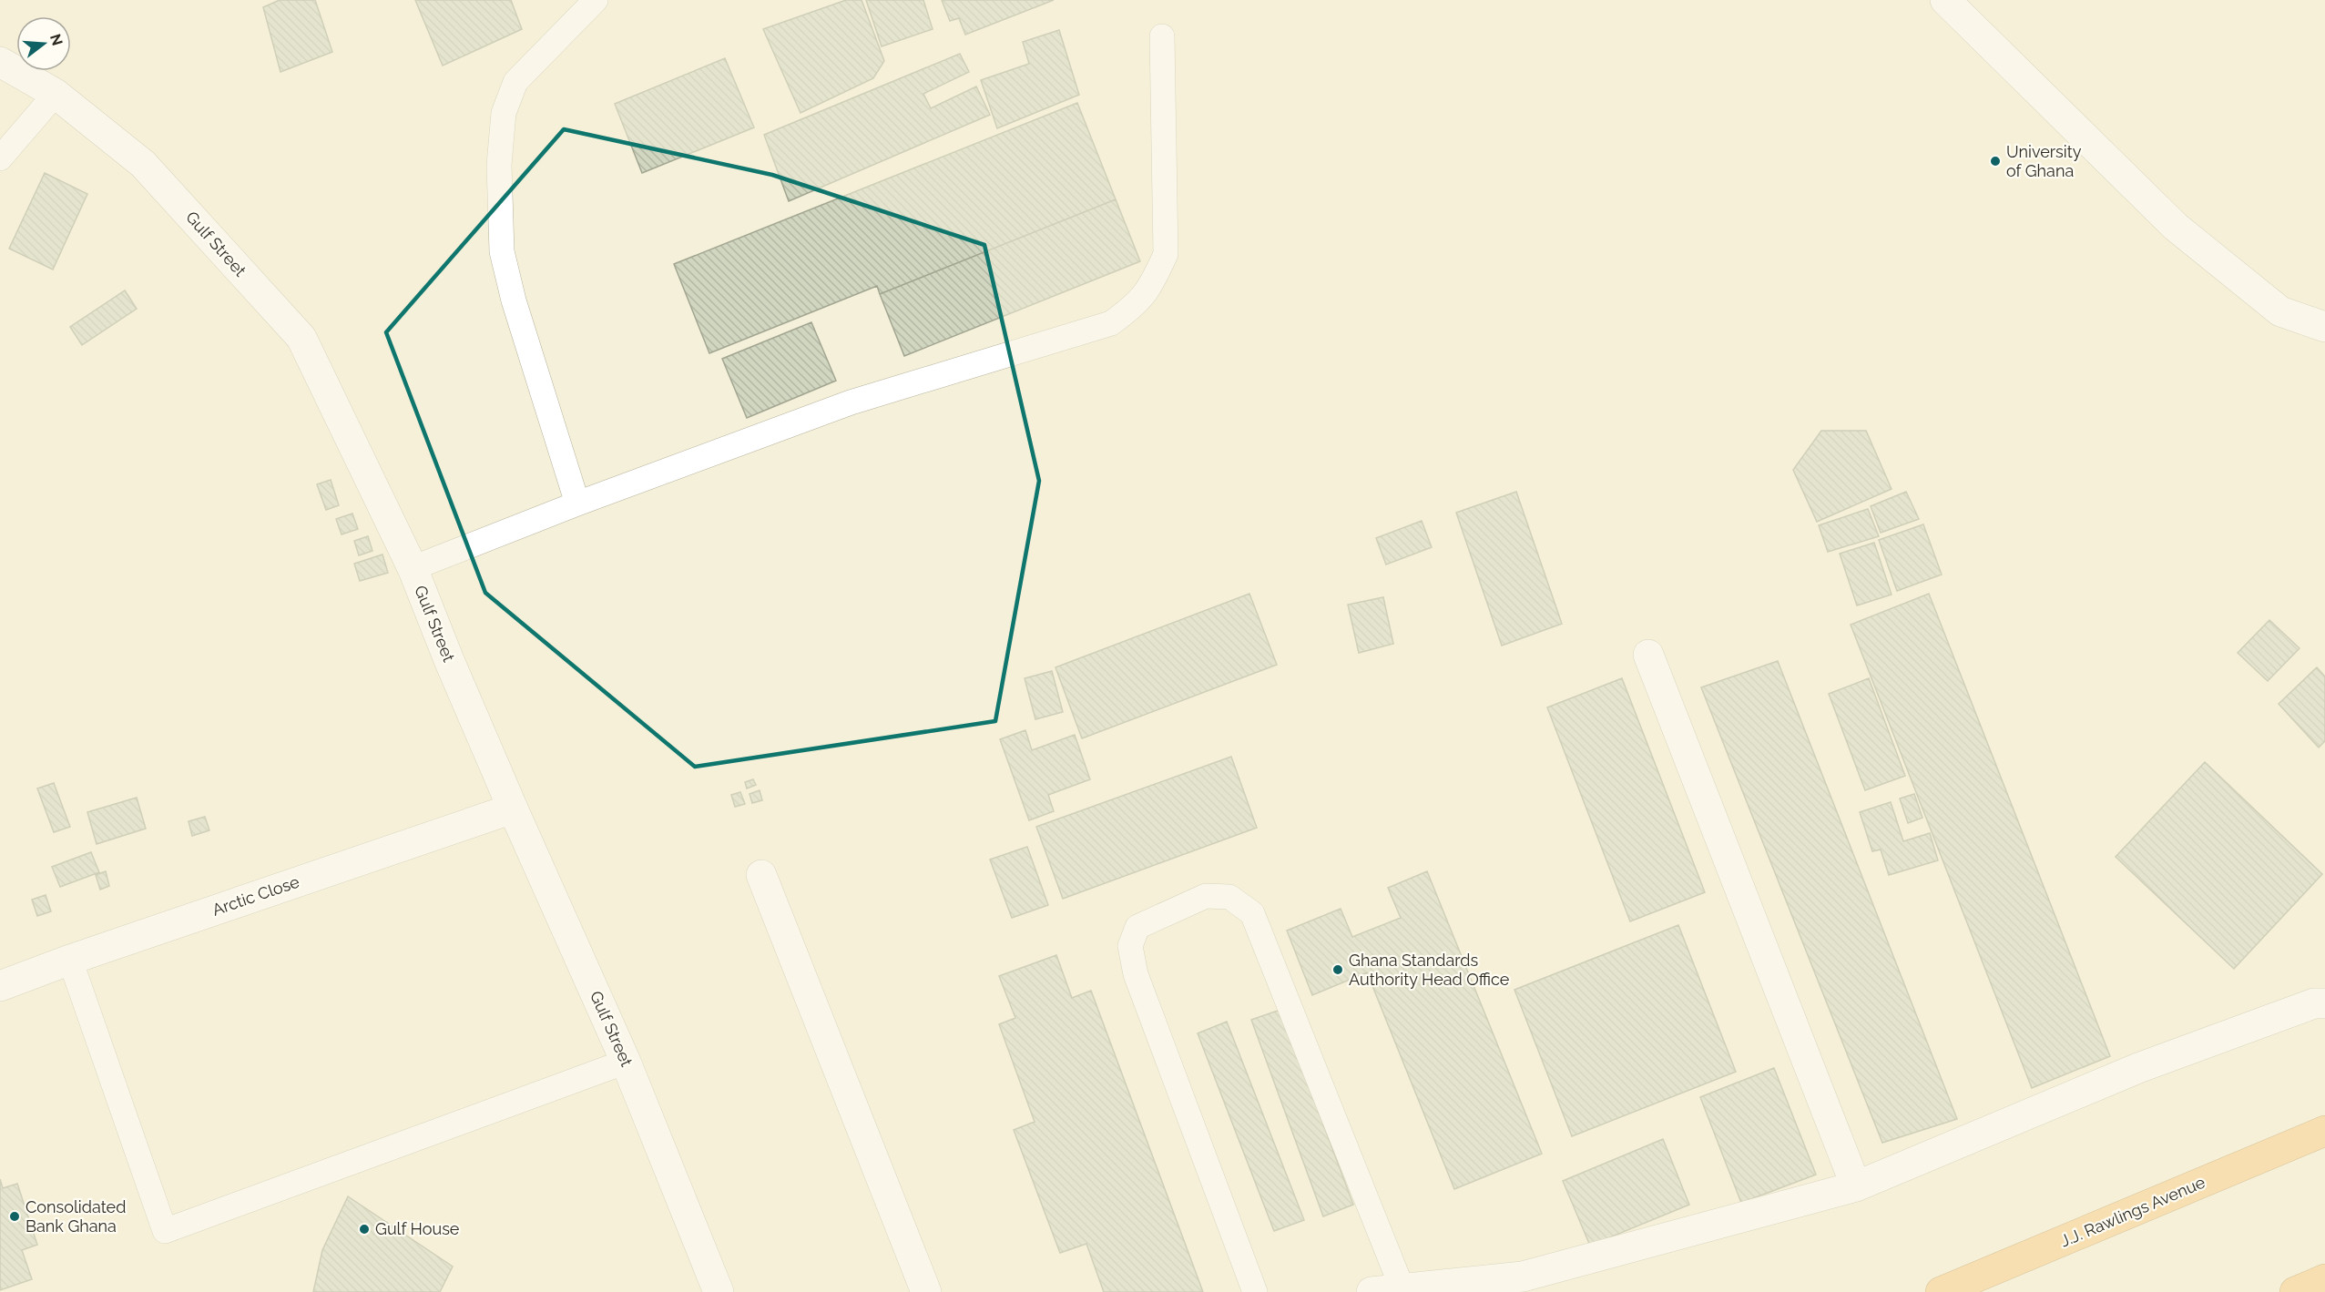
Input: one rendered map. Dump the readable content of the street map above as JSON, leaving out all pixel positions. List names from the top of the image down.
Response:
{
  "streets": {
    "highway": ["J.J. Rawlings Avenue"],
    "street": ["Gulf Street", "Arctic Close"]
  },
  "crossings": [
    ["Gulf Street", "Arctic Close"]
  ],
  "places": [
    "University of Ghana",
    "Ghana Standards Authority Head Office",
    "Consolidated Bank Ghana",
    "Gulf House"
  ],
  "north": "right"
}
